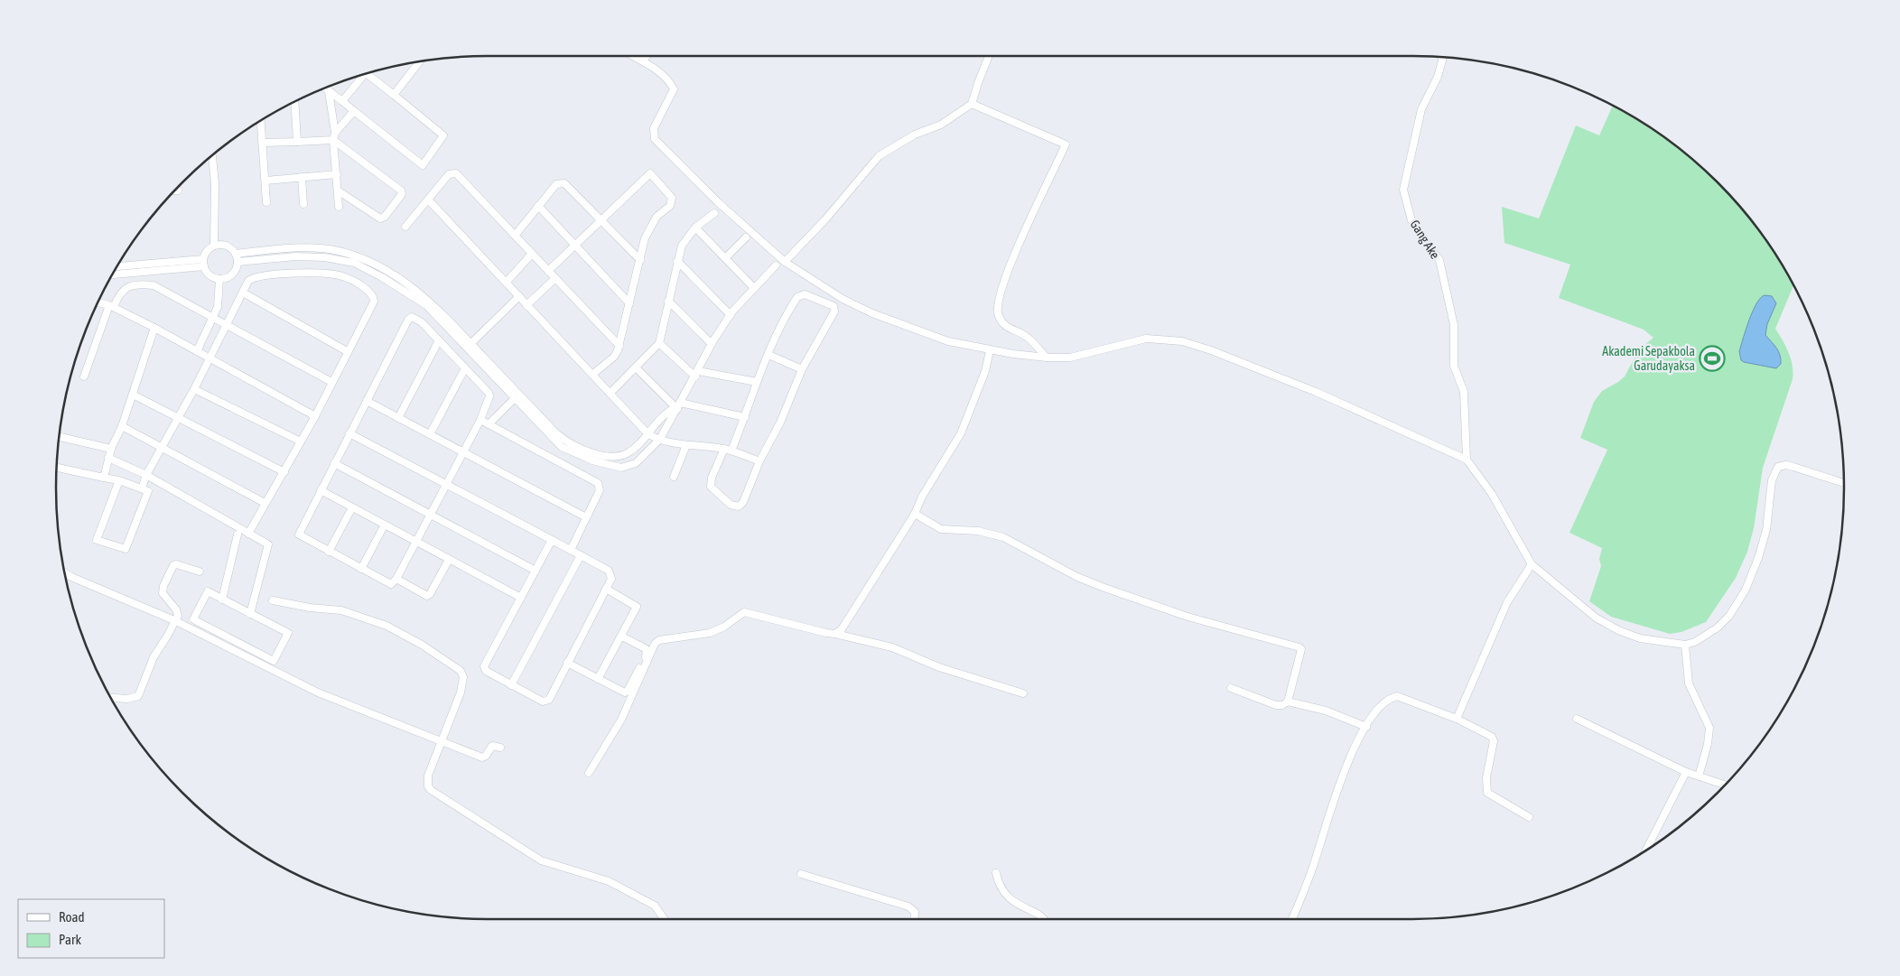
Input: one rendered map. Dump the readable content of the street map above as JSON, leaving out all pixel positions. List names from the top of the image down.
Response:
{
  "streets": {
    "street": ["Gang Ake"]
  },
  "places": {
    "sports": ["Akademi Sepakbola Garudayaksa"]
  },
  "legend": ["Road", "Park"]
}
